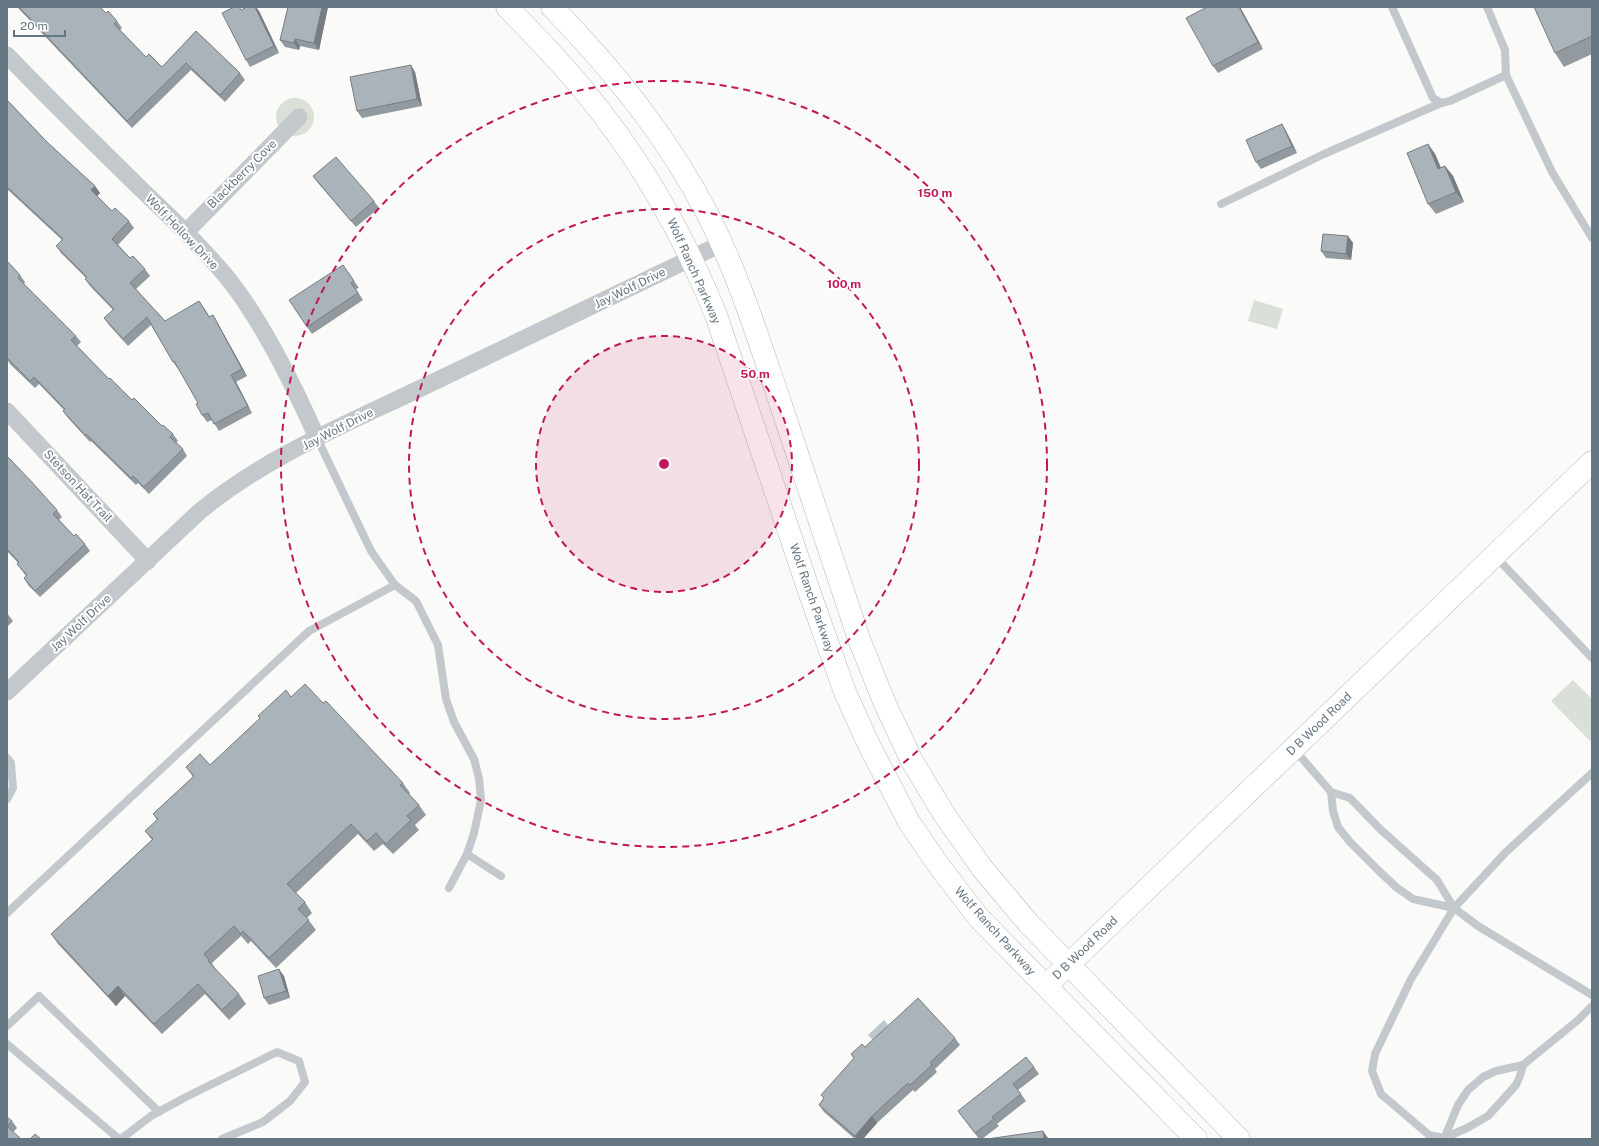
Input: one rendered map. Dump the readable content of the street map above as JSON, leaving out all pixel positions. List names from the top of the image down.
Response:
{
  "streets": {
    "street": [
      "Blackberry Cove",
      "Wolf Hollow Drive",
      "Wolf Ranch Parkway",
      "Jay Wolf Drive",
      "Stetson Hat Trail",
      "D B Wood Road"
    ]
  },
  "crossings": [
    ["Blackberry Cove", "Wolf Hollow Drive"],
    ["Wolf Hollow Drive", "Jay Wolf Drive"],
    ["Wolf Ranch Parkway", "Jay Wolf Drive"],
    ["Wolf Ranch Parkway", "D B Wood Road"],
    ["Jay Wolf Drive", "Stetson Hat Trail"]
  ],
  "scale_bar": "20 m",
  "rings": ["150 m", "100 m", "50 m"]
}
